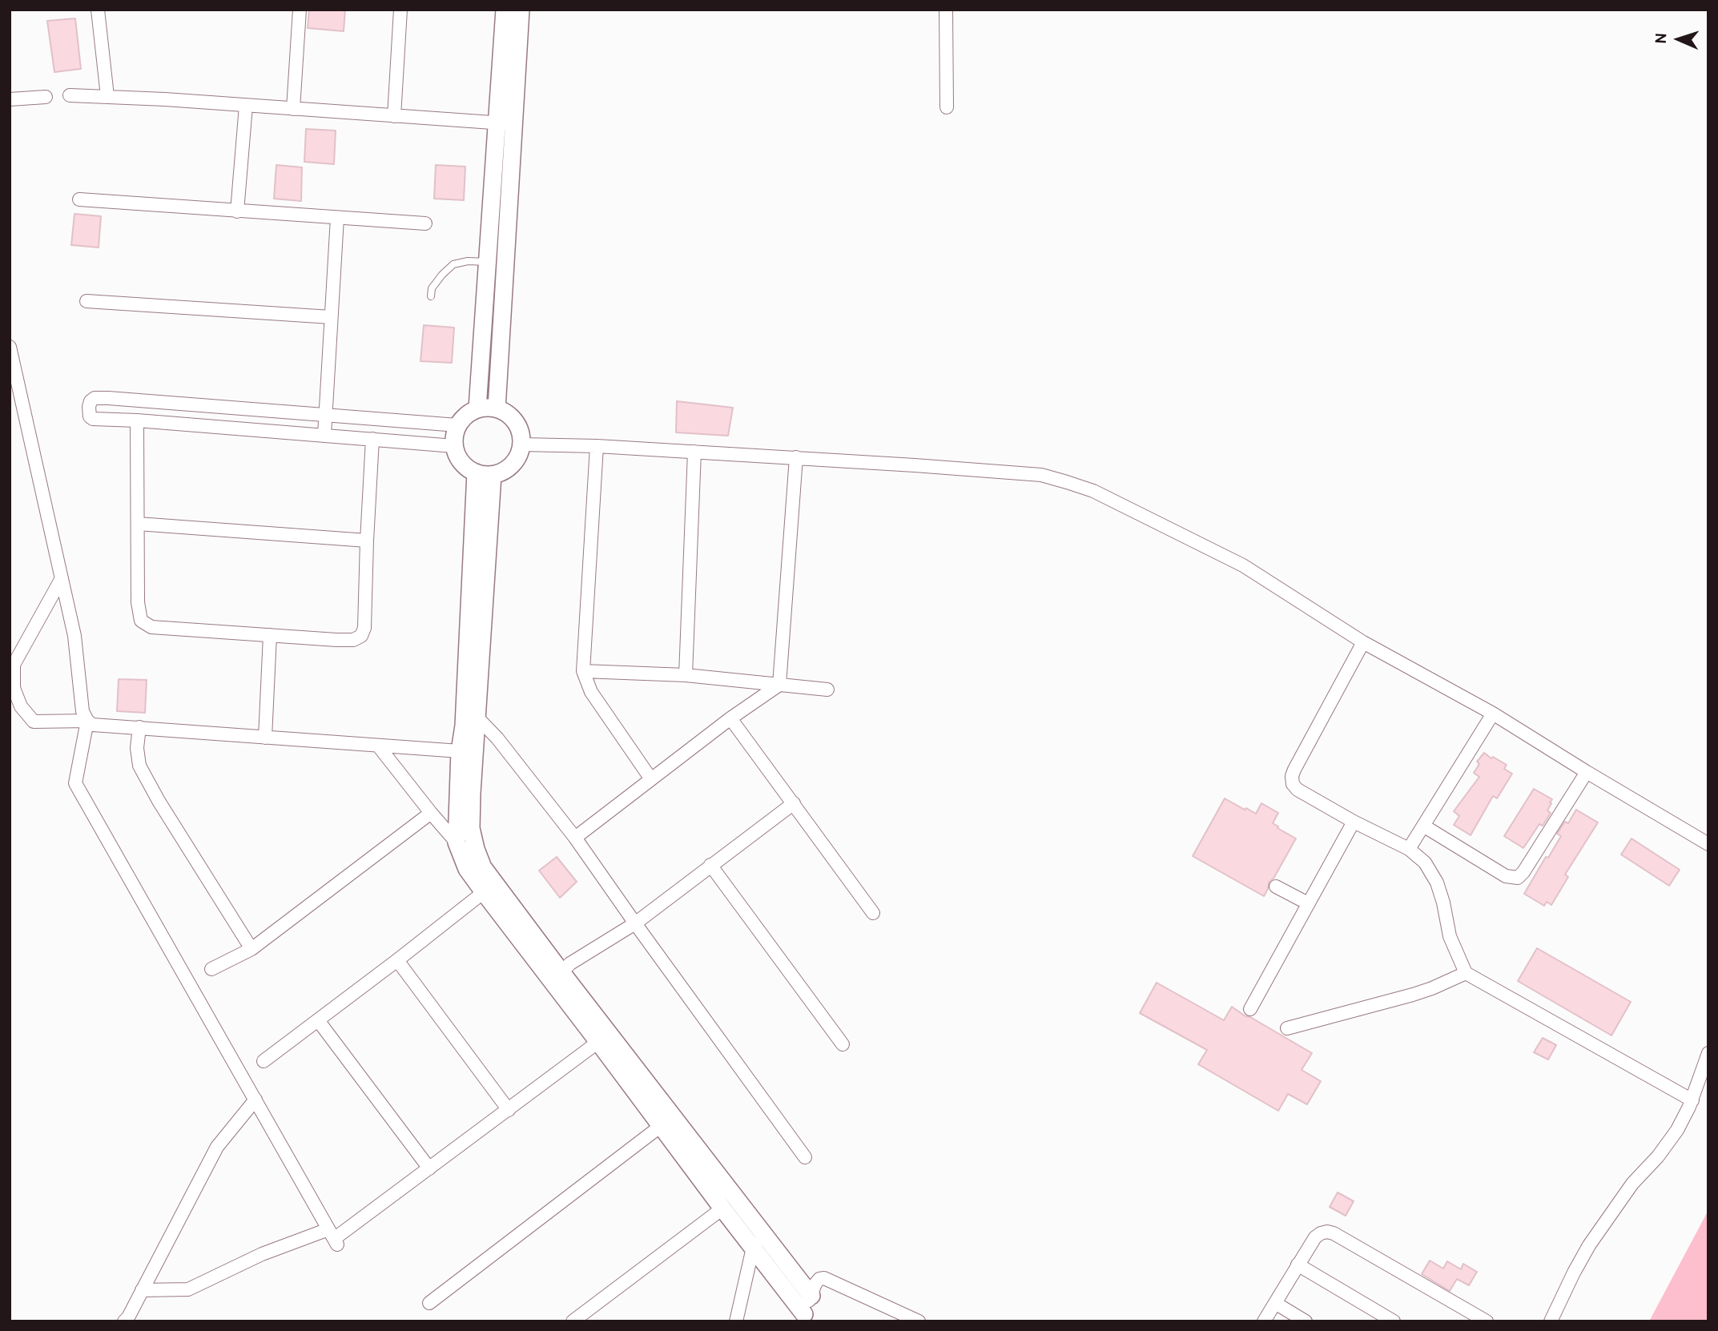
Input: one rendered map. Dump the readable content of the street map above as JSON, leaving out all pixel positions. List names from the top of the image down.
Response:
{
  "north": "left"
}
